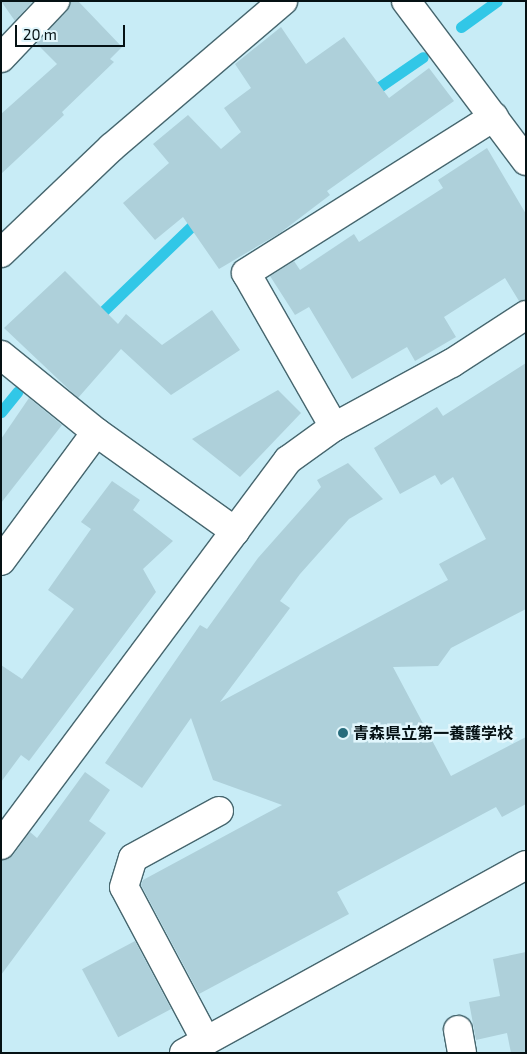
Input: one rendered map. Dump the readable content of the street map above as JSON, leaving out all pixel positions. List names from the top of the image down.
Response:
{
  "places": ["青森県立第一養護学校"],
  "scale_bar": "20 m"
}
